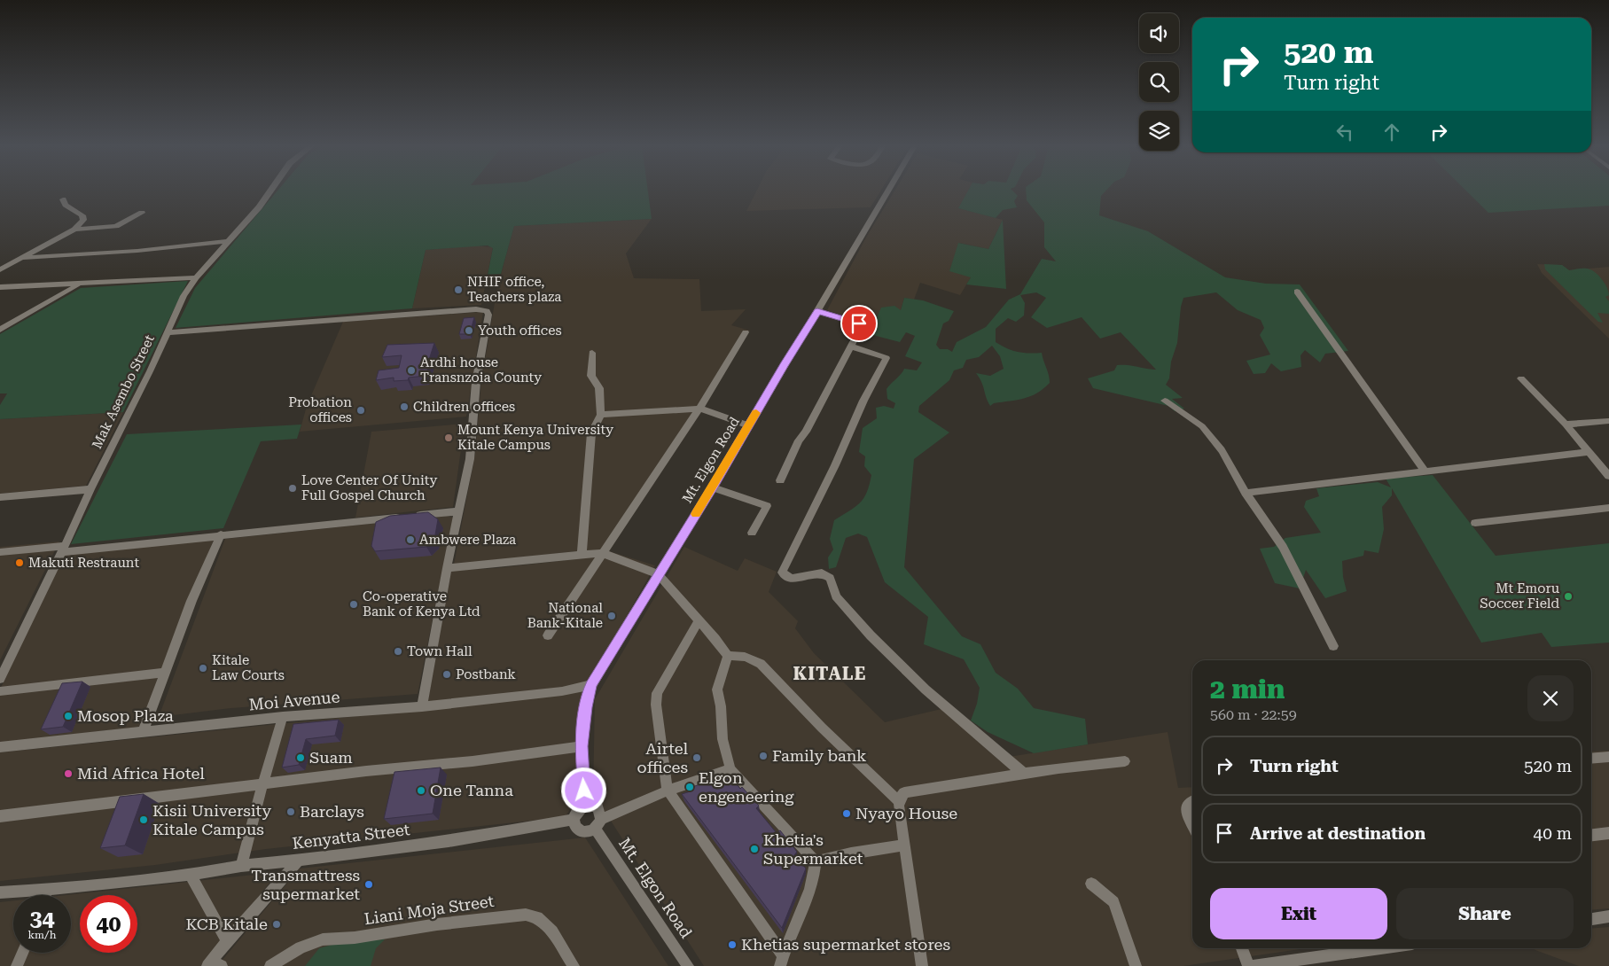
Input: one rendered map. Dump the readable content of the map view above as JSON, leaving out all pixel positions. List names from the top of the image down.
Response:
{
  "streets": {
    "street": [
      "Mak Asembo Street",
      "Mt. Elgon Road",
      "Moi Avenue",
      "Kenyatta Street",
      "Liani Moja Street"
    ]
  },
  "crossings": [
    ["Mt. Elgon Road", "Moi Avenue"],
    ["Mt. Elgon Road", "Kenyatta Street"]
  ],
  "districts": ["KITALE"],
  "places": [
    "NHIF office, Teachers plaza",
    "Youth offices",
    "Ardhi house Transnzoia County",
    "Children offices",
    "Probation offices",
    "Mount Kenya University Kitale Campus",
    "Love Center Of Unity Full Gospel Church",
    "Ambwere Plaza",
    "Makuti Restraunt",
    "Mt Emoru Soccer Field",
    "Co-operative Bank of Kenya Ltd",
    "National Bank-Kitale",
    "Town Hall",
    "Kitale Law Courts",
    "Postbank",
    "Mosop Plaza",
    "Family bank",
    "Suam",
    "Airtel offices",
    "Mid Africa Hotel",
    "Elgon engeneering",
    "One Tanna",
    "Barclays",
    "Nyayo House",
    "Kisii University Kitale Campus",
    "Khetia's Supermarket",
    "Transmattress supermarket",
    "KCB Kitale",
    "Khetias supermarket stores"
  ],
  "page": {
    "turn": ["520 m", "Turn right"],
    "heading": ["2 min", "560 m · 22:59"],
    "list": [
      {
        "name": "Turn right",
        "value": "520 m"
      },
      {
        "name": "Arrive at destination",
        "value": "40 m"
      }
    ],
    "buttons": ["Exit", "Share"],
    "speed": "34 km/h",
    "limit": "40"
  }
}
